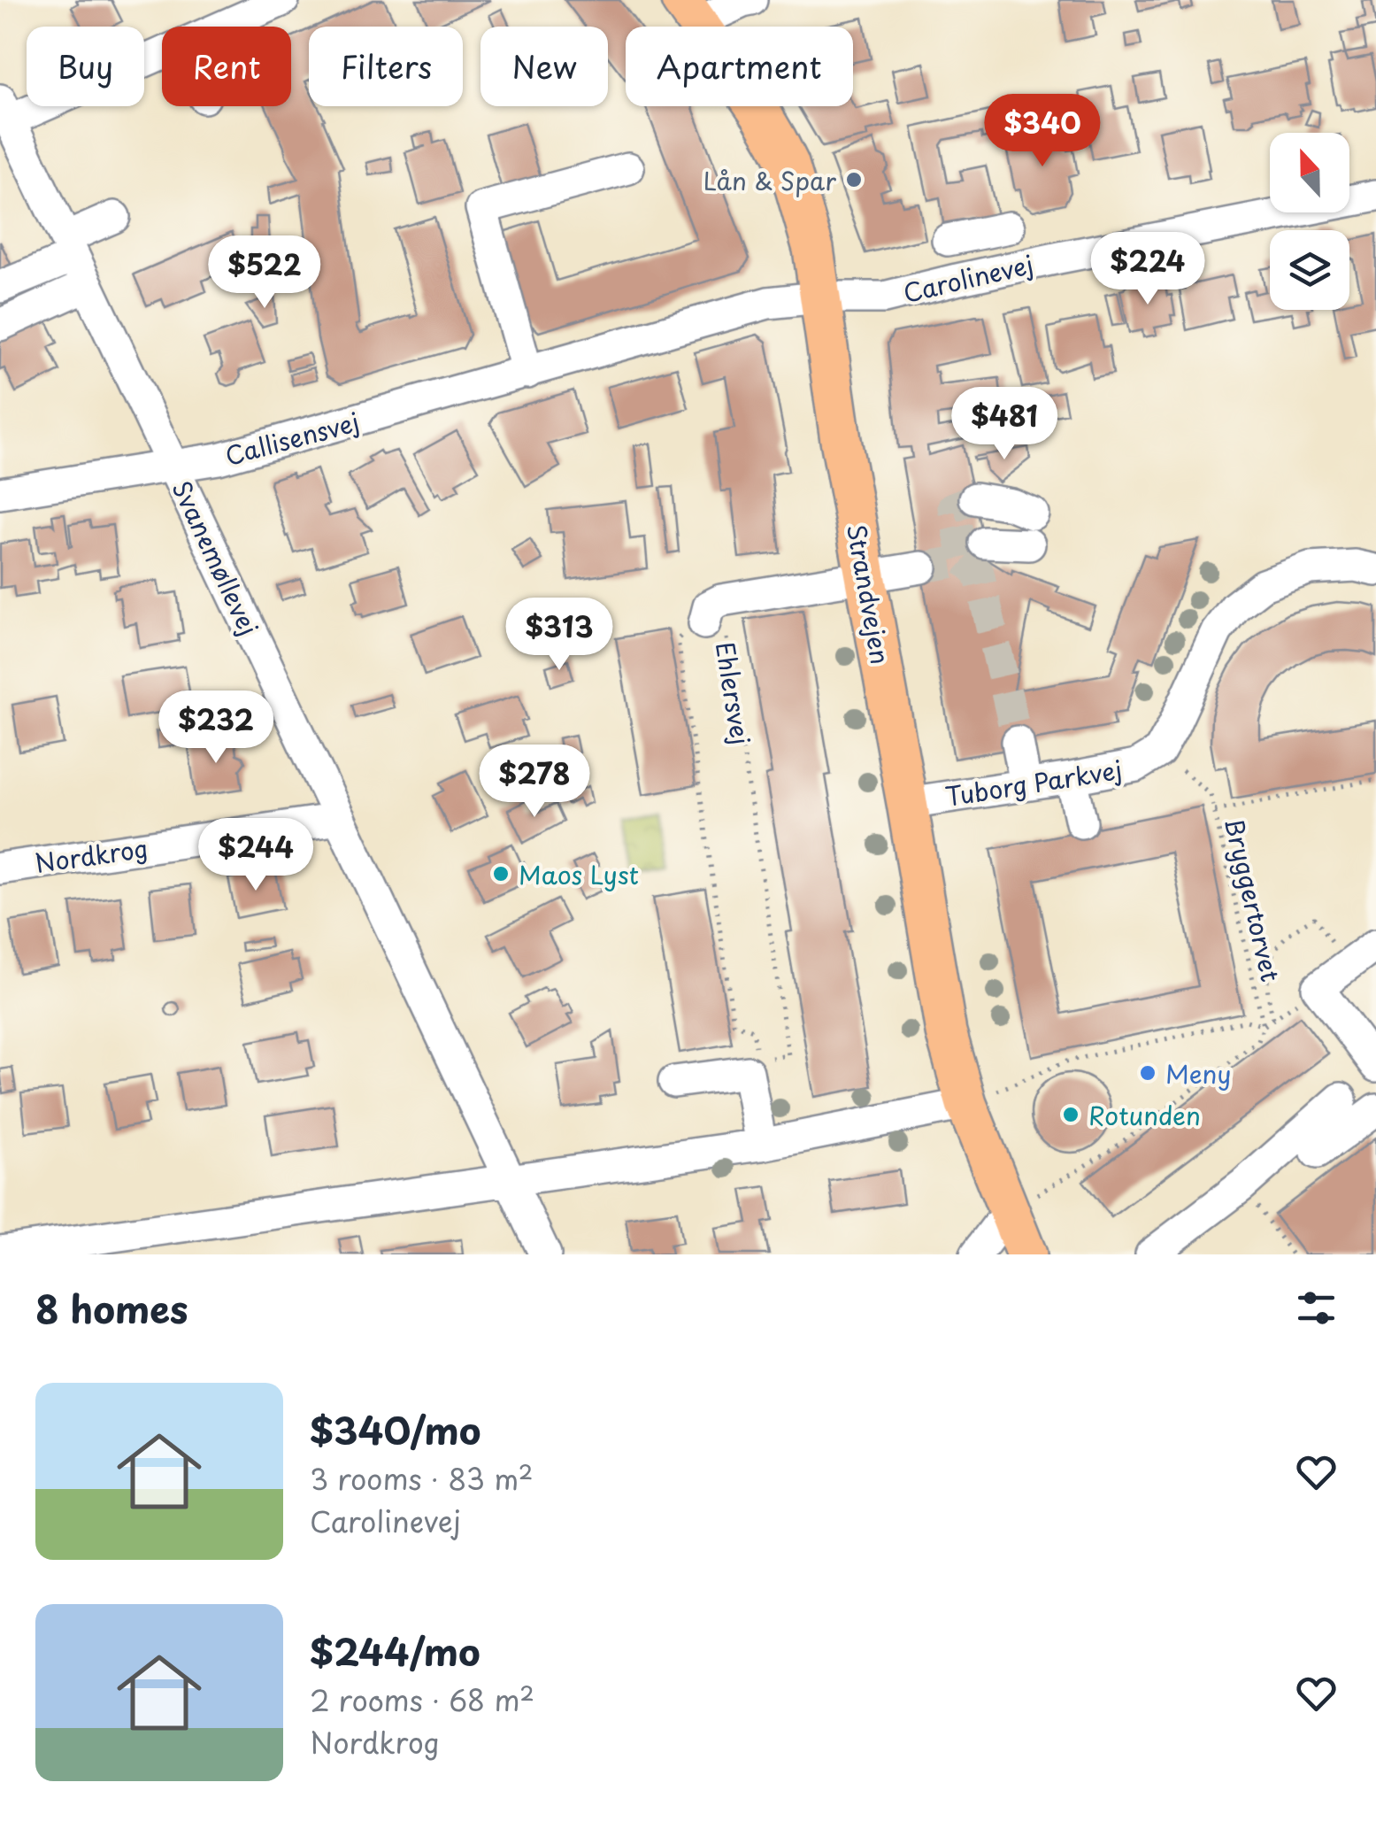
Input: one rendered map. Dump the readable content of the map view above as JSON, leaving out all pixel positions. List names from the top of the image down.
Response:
{
  "streets": {
    "main road": ["Strandvejen"],
    "street": [
      "Carolinevej",
      "Callisensvej",
      "Svanemøllevej",
      "Tuborg Parkvej",
      "Nordkrog"
    ],
    "path": ["Ehlersvej", "Bryggertorvet"]
  },
  "crossings": [
    ["Carolinevej", "Callisensvej"],
    ["Carolinevej", "Strandvejen"],
    ["Callisensvej", "Svanemøllevej"],
    ["Callisensvej", "Strandvejen"],
    ["Svanemøllevej", "Nordkrog"],
    ["Strandvejen", "Tuborg Parkvej"],
    ["Tuborg Parkvej", "Bryggertorvet"]
  ],
  "places": [
    "Lån & Spar",
    "Maos Lyst",
    "Meny",
    "Rotunden"
  ],
  "north": "top",
  "page": {
    "chip": [
      "Buy",
      "Rent",
      "Filters",
      "New",
      "Apartment"
    ],
    "price": [
      "$340",
      "$224",
      "$522",
      "$481",
      "$313",
      "$232",
      "$278",
      "$244"
    ],
    "heading": "8 homes",
    "list": [
      {
        "name": "$340/mo",
        "note": "3 rooms · 83 m² · Carolinevej"
      },
      {
        "name": "$244/mo",
        "note": "2 rooms · 68 m² · Nordkrog"
      }
    ]
  }
}
